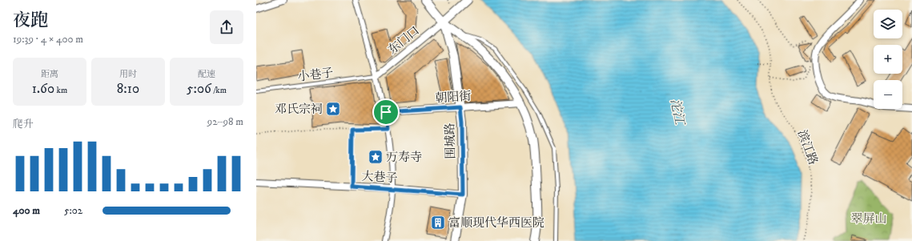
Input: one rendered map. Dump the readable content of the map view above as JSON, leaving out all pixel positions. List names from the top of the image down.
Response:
{
  "streets": {
    "street": [
      "东门口",
      "朝阳街",
      "围城路",
      "大巷子"
    ],
    "lane": ["小巷子"],
    "path": ["滨江路"]
  },
  "crossings": [
    ["东门口", "小巷子"],
    ["东门口", "围城路"],
    ["朝阳街", "围城路"],
    ["围城路", "大巷子"]
  ],
  "water": ["沱江"],
  "parks": ["翠屏山"],
  "places": {
    "place": ["邓氏宗祠", "万寿寺"],
    "building": ["富顺现代华西医院"]
  },
  "page": {
    "heading": ["夜跑", "19:39 · 4 × 400 m"],
    "map_buttons": ["+", "−"],
    "stats": [
      ["距离", "1.60 km"],
      ["用时", "8:10"],
      ["配速", "5:06 /km"]
    ],
    "chart": ["爬升", "92–98 m"],
    "list": [
      {
        "name": "400 m",
        "note": "5:02"
      }
    ]
  }
}
